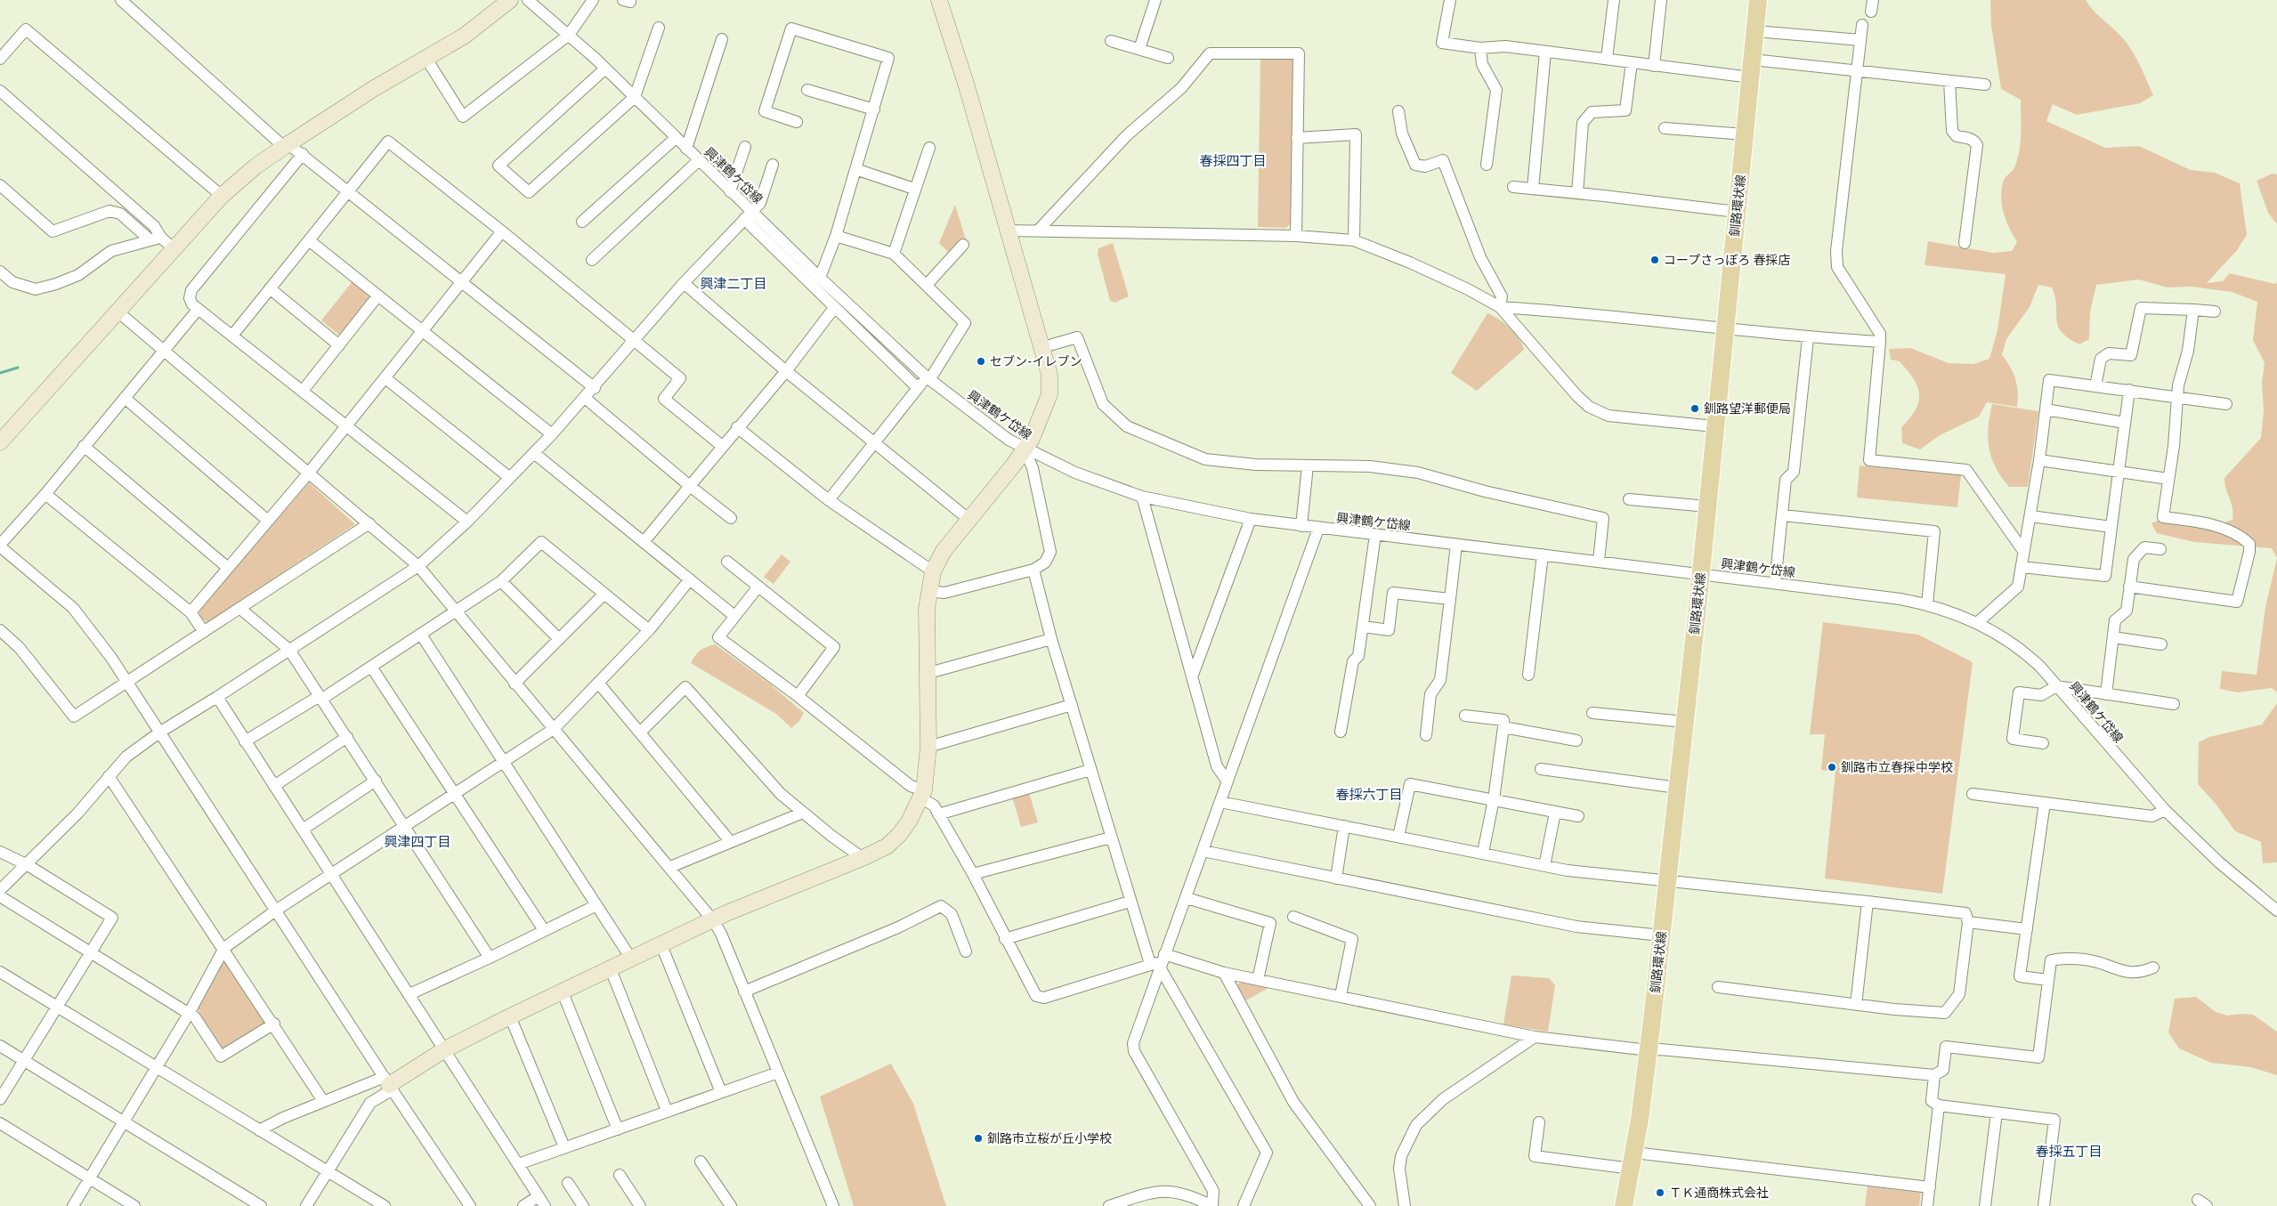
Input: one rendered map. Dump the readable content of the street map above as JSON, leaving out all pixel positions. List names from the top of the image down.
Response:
{
  "streets": {
    "main road": ["釧路環状線"],
    "street": ["興津鶴ケ岱線"]
  },
  "crossings": [
    ["興津鶴ケ岱線", "釧路環状線"]
  ],
  "districts": [
    "春採四丁目",
    "興津二丁目",
    "春採六丁目",
    "興津四丁目",
    "春採五丁目"
  ],
  "places": [
    "コープさっぽろ 春採店",
    "セブン-イレブン",
    "釧路望洋郵便局",
    "釧路市立春採中学校",
    "釧路市立桜が丘小学校",
    "ＴＫ通商株式会社"
  ]
}
